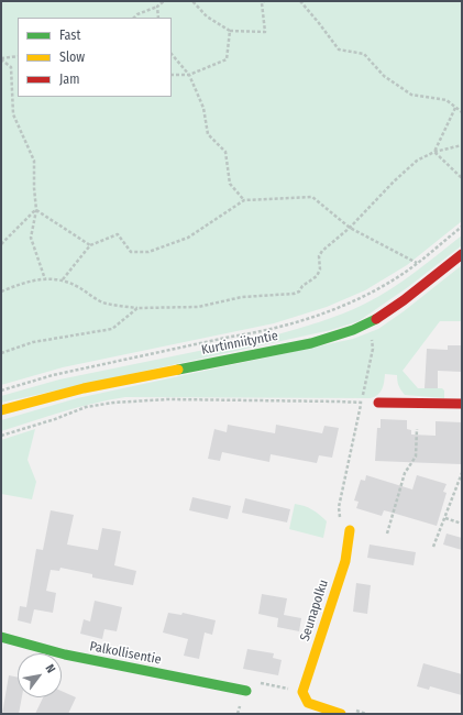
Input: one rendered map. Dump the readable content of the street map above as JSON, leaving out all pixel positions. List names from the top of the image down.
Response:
{
  "streets": {
    "street": ["Kurtinniityntie", "Seunapolku", "Palkollisentie"]
  },
  "legend": ["Fast", "Slow", "Jam"],
  "north": "top right"
}
